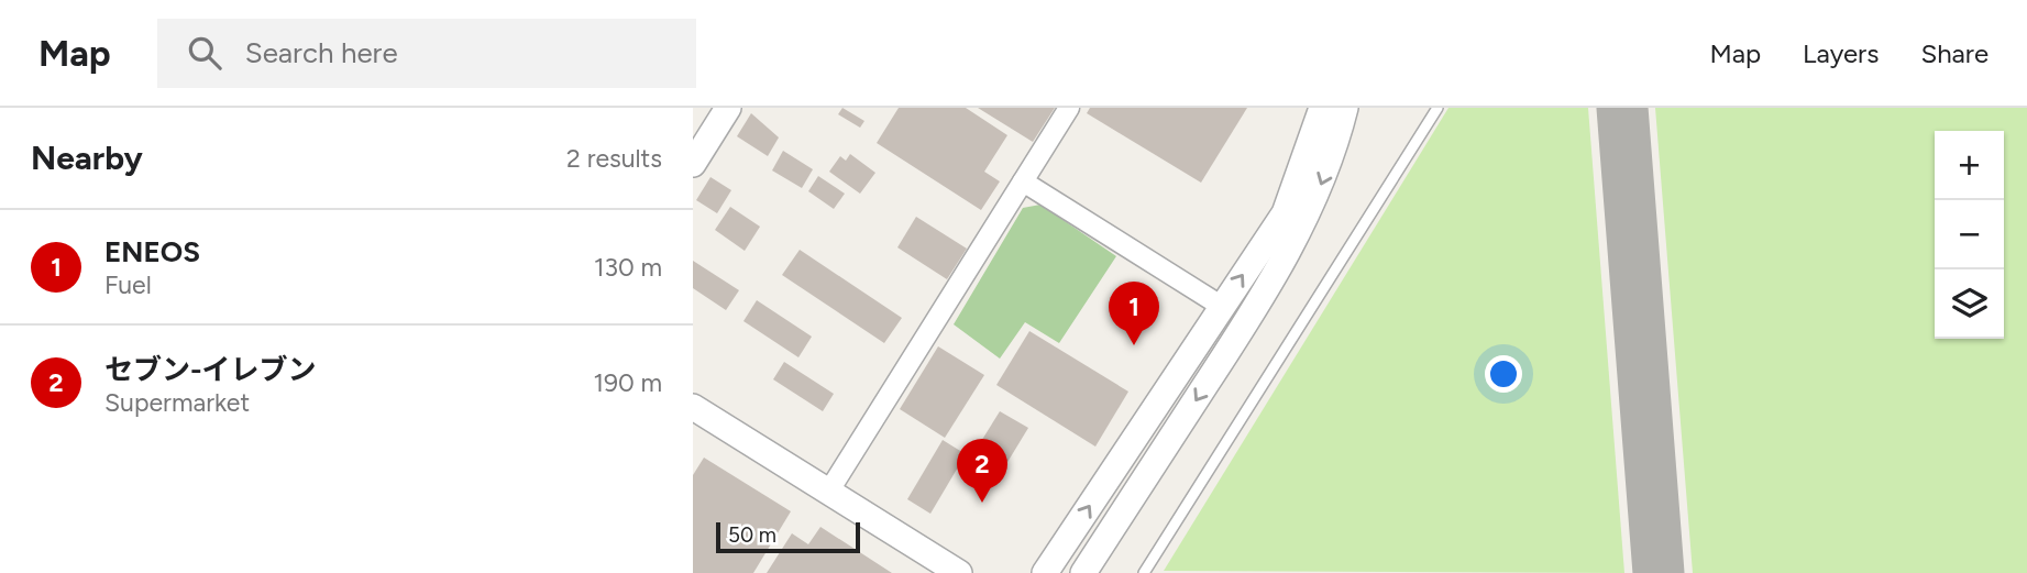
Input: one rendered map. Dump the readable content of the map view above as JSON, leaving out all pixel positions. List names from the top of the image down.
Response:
{
  "scale_bar": "50 m",
  "page": {
    "header": "Map",
    "search": "Search here",
    "nav": ["Map", "Layers", "Share"],
    "heading": ["Nearby", "2 results"],
    "map_buttons": ["+", "−"],
    "list": [
      {
        "mark": "1",
        "name": "ENEOS",
        "note": "Fuel",
        "value": "130 m"
      },
      {
        "mark": "2",
        "name": "セブン-イレブン",
        "note": "Supermarket",
        "value": "190 m"
      }
    ],
    "pins": ["1", "2"],
    "scale": "50 m"
  }
}
